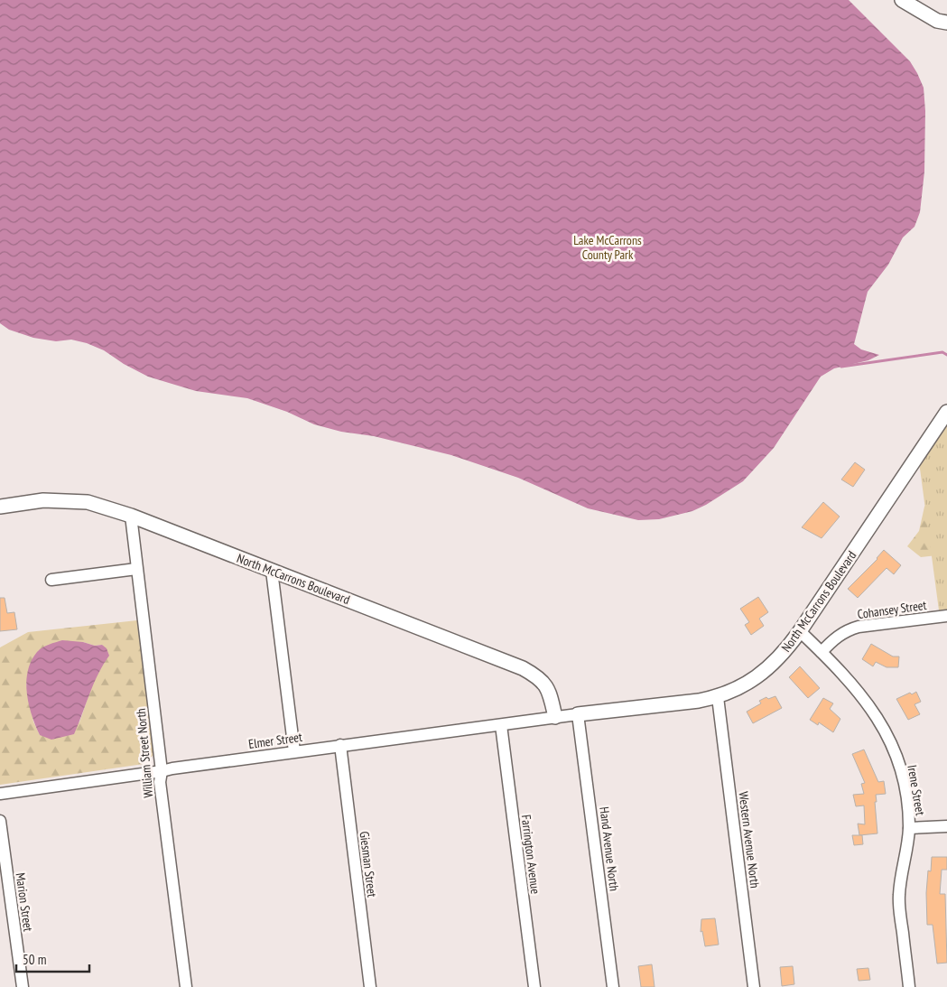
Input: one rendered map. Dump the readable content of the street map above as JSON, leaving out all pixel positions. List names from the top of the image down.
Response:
{
  "streets": {
    "street": [
      "North McCarrons Boulevard",
      "Cohansey Street",
      "Elmer Street",
      "William Street North",
      "Irene Street",
      "Western Avenue North",
      "Hand Avenue North",
      "Farrington Avenue",
      "Giesman Street",
      "Marion Street"
    ]
  },
  "crossings": [
    ["North McCarrons Boulevard", "Elmer Street"],
    ["North McCarrons Boulevard", "William Street North"],
    ["North McCarrons Boulevard", "Irene Street"],
    ["North McCarrons Boulevard", "Western Avenue North"],
    ["North McCarrons Boulevard", "Hand Avenue North"],
    ["Cohansey Street", "Irene Street"],
    ["Elmer Street", "William Street North"],
    ["Elmer Street", "Hand Avenue North"],
    ["Elmer Street", "Farrington Avenue"],
    ["Elmer Street", "Giesman Street"]
  ],
  "parks": ["Lake McCarrons County Park"],
  "scale_bar": "50 m"
}
